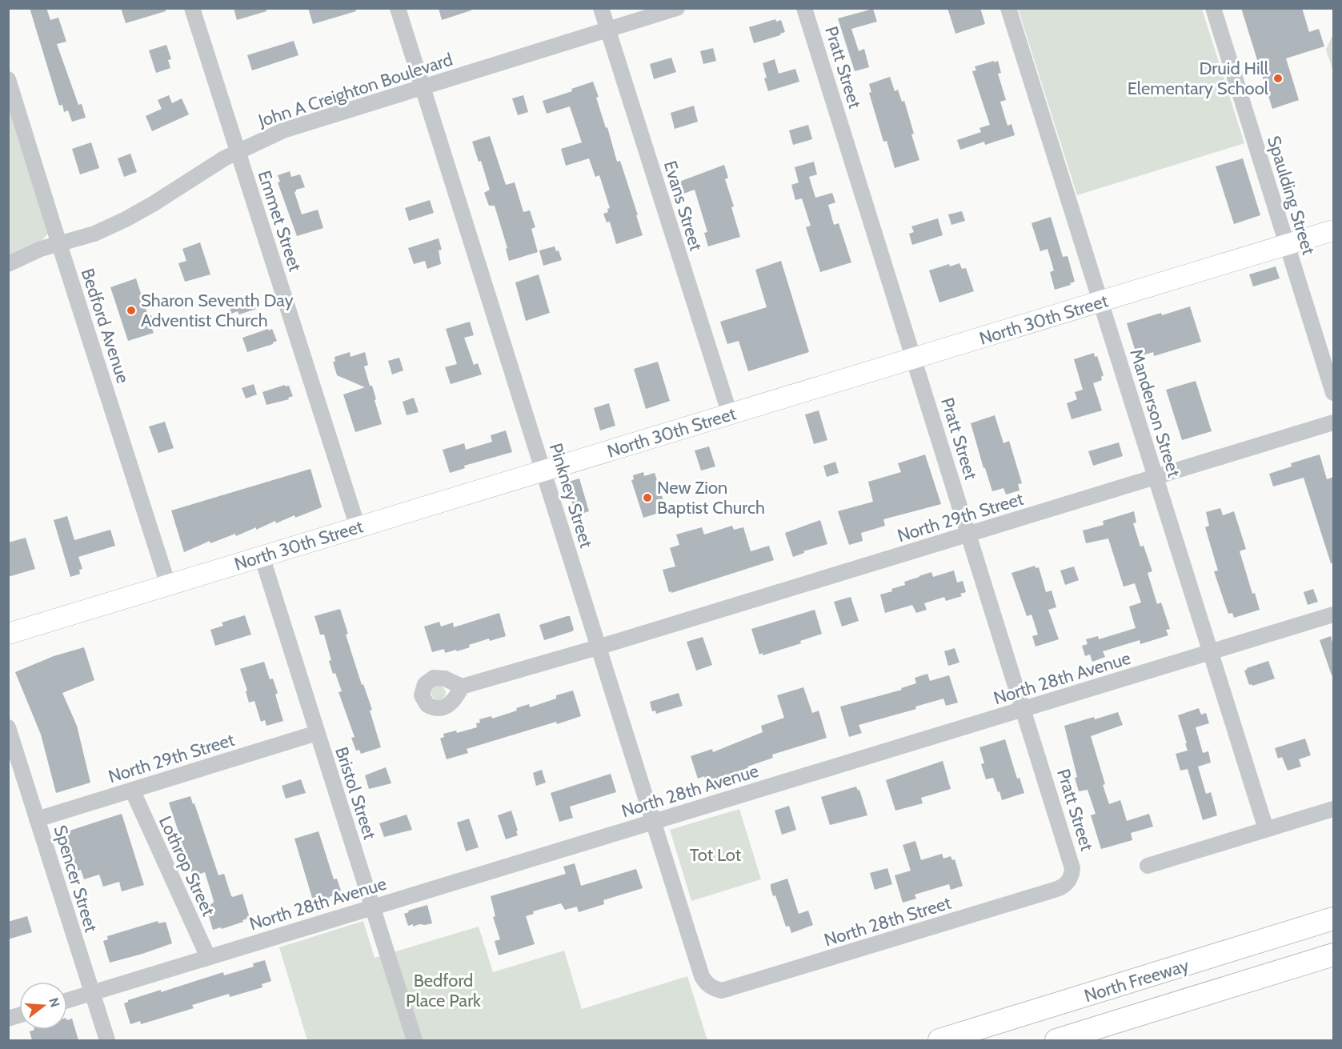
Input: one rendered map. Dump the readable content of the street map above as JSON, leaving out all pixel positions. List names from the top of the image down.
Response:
{
  "streets": {
    "highway": ["North Freeway"],
    "main road": ["North 30th Street"],
    "street": [
      "Pratt Street",
      "John A Creighton Boulevard",
      "Spaulding Street",
      "Evans Street",
      "Emmet Street",
      "Bedford Avenue",
      "Manderson Street",
      "Pinkney Street",
      "North 29th Street",
      "North 28th Avenue",
      "Bristol Street",
      "Lothrop Street",
      "Spencer Street",
      "North 28th Street"
    ]
  },
  "crossings": [
    ["Pratt Street", "North 30th Street"],
    ["Pratt Street", "North 29th Street"],
    ["Pratt Street", "North 28th Avenue"],
    ["Pratt Street", "North 28th Street"],
    ["John A Creighton Boulevard", "Evans Street"],
    ["John A Creighton Boulevard", "Emmet Street"],
    ["John A Creighton Boulevard", "Bedford Avenue"],
    ["John A Creighton Boulevard", "Pinkney Street"],
    ["Spaulding Street", "North 30th Street"],
    ["Evans Street", "North 30th Street"],
    ["Emmet Street", "North 30th Street"],
    ["North 30th Street", "Bedford Avenue"],
    ["North 30th Street", "Manderson Street"],
    ["North 30th Street", "Pinkney Street"],
    ["North 30th Street", "Bristol Street"],
    ["Manderson Street", "North 29th Street"],
    ["Manderson Street", "North 28th Avenue"],
    ["Pinkney Street", "North 29th Street"],
    ["Pinkney Street", "North 28th Avenue"],
    ["Pinkney Street", "North 28th Street"],
    ["North 29th Street", "Bristol Street"],
    ["North 29th Street", "Lothrop Street"],
    ["North 29th Street", "Spencer Street"],
    ["North 28th Avenue", "Bristol Street"],
    ["North 28th Avenue", "Lothrop Street"],
    ["North 28th Avenue", "Spencer Street"]
  ],
  "parks": ["Tot Lot", "Bedford Place Park"],
  "places": ["Druid Hill Elementary School", "Sharon Seventh Day Adventist Church", "New Zion Baptist Church"],
  "north": "right"
}
